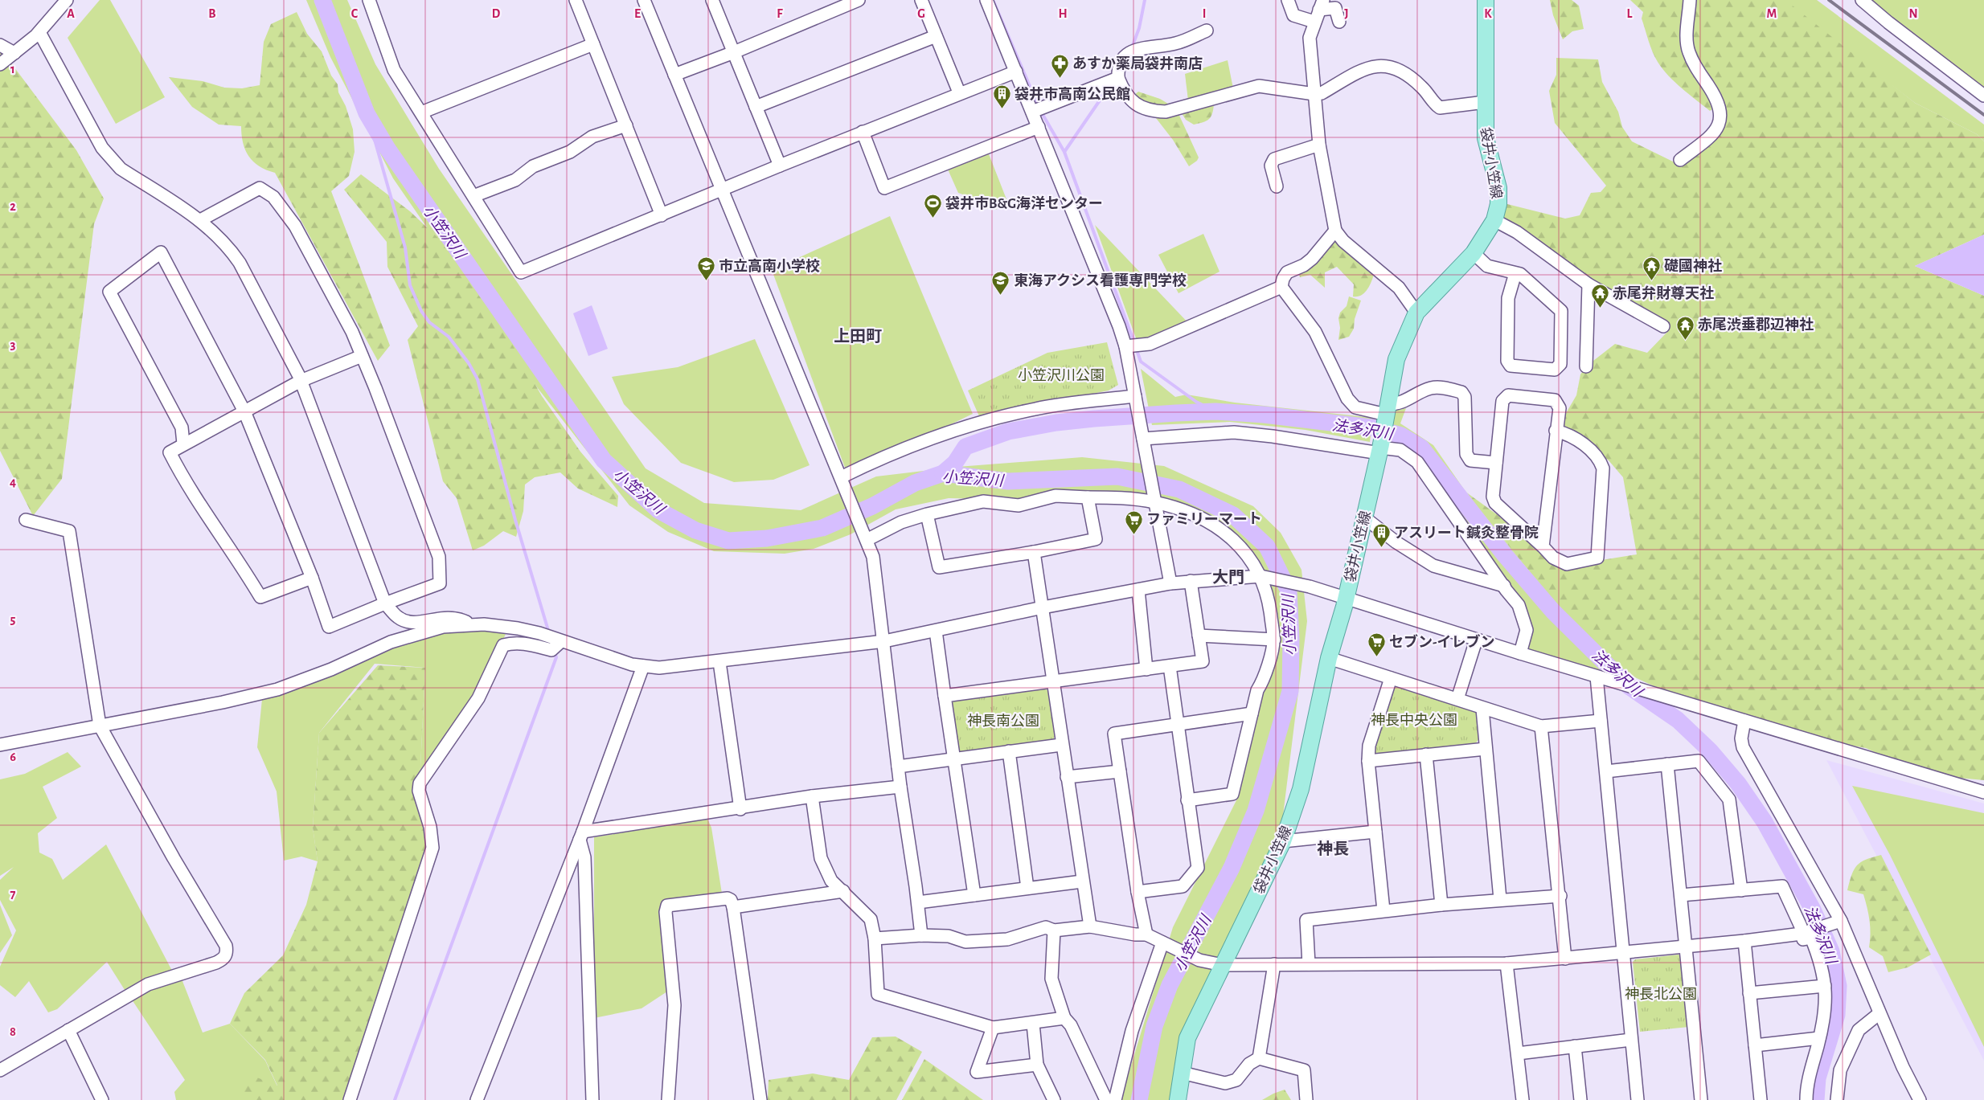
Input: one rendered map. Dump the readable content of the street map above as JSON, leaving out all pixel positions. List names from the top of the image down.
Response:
{
  "streets": {
    "main road": ["袋井小笠線"]
  },
  "districts": ["上田町", "大門", "神長"],
  "water": ["小笠沢川", "法多沢川"],
  "parks": [
    "小笠沢川公園",
    "神長中央公園",
    "神長南公園",
    "神長北公園"
  ],
  "places": {
    "pharmacy": ["あすか薬局袋井南店"],
    "building": ["袋井市高南公民館", "アスリート鍼灸整骨院"],
    "sports": ["袋井市B&G海洋センター"],
    "school or university": ["市立高南小学校", "東海アクシス看護専門学校"],
    "temple": ["礎國神社", "赤尾弁財尊天社", "赤尾渋垂郡辺神社"],
    "supermarket": ["ファミリーマート", "セブン-イレブン"]
  },
  "grid": {
    "columns": [
      "A",
      "B",
      "C",
      "D",
      "E",
      "F",
      "G",
      "H",
      "I",
      "J",
      "K",
      "L",
      "M",
      "N"
    ],
    "rows": [
      "1",
      "2",
      "3",
      "4",
      "5",
      "6",
      "7",
      "8"
    ]
  }
}
